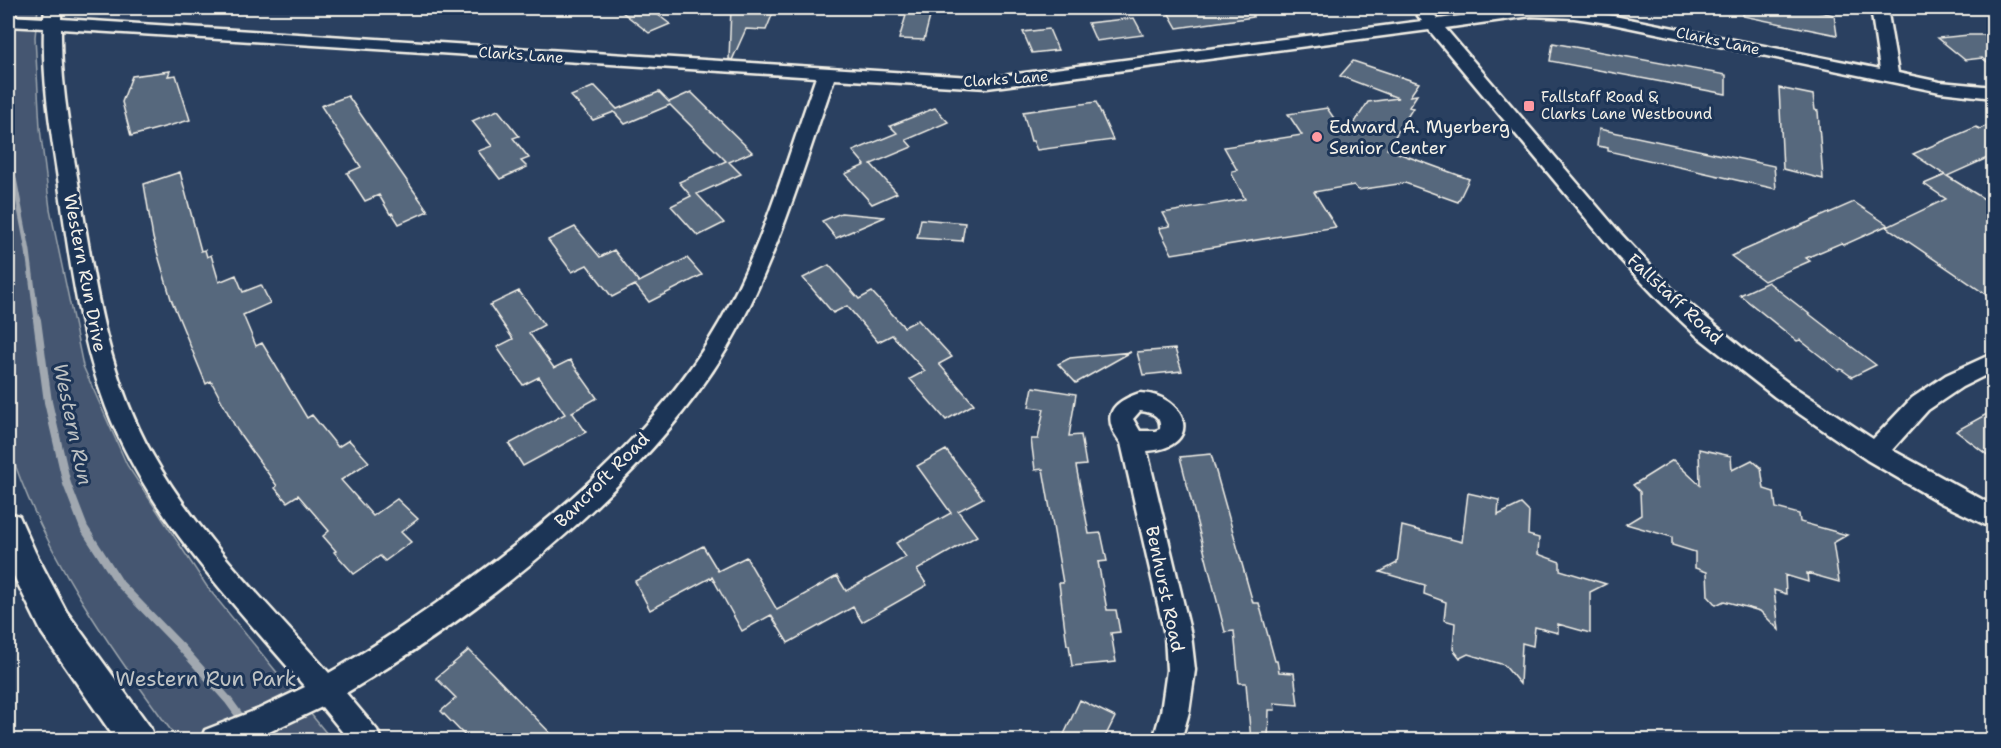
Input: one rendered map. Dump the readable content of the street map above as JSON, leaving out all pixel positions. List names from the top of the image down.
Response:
{
  "streets": {
    "street": [
      "Clarks Lane",
      "Western Run Drive",
      "Fallstaff Road",
      "Bancroft Road",
      "Benhurst Road"
    ]
  },
  "crossings": [
    ["Clarks Lane", "Western Run Drive"],
    ["Clarks Lane", "Fallstaff Road"],
    ["Clarks Lane", "Bancroft Road"],
    ["Western Run Drive", "Bancroft Road"]
  ],
  "water": ["Western Run"],
  "parks": ["Western Run Park"],
  "places": {
    "transit": ["Fallstaff Road & Clarks Lane Westbound"],
    "other": ["Edward A. Myerberg Senior Center"]
  }
}
